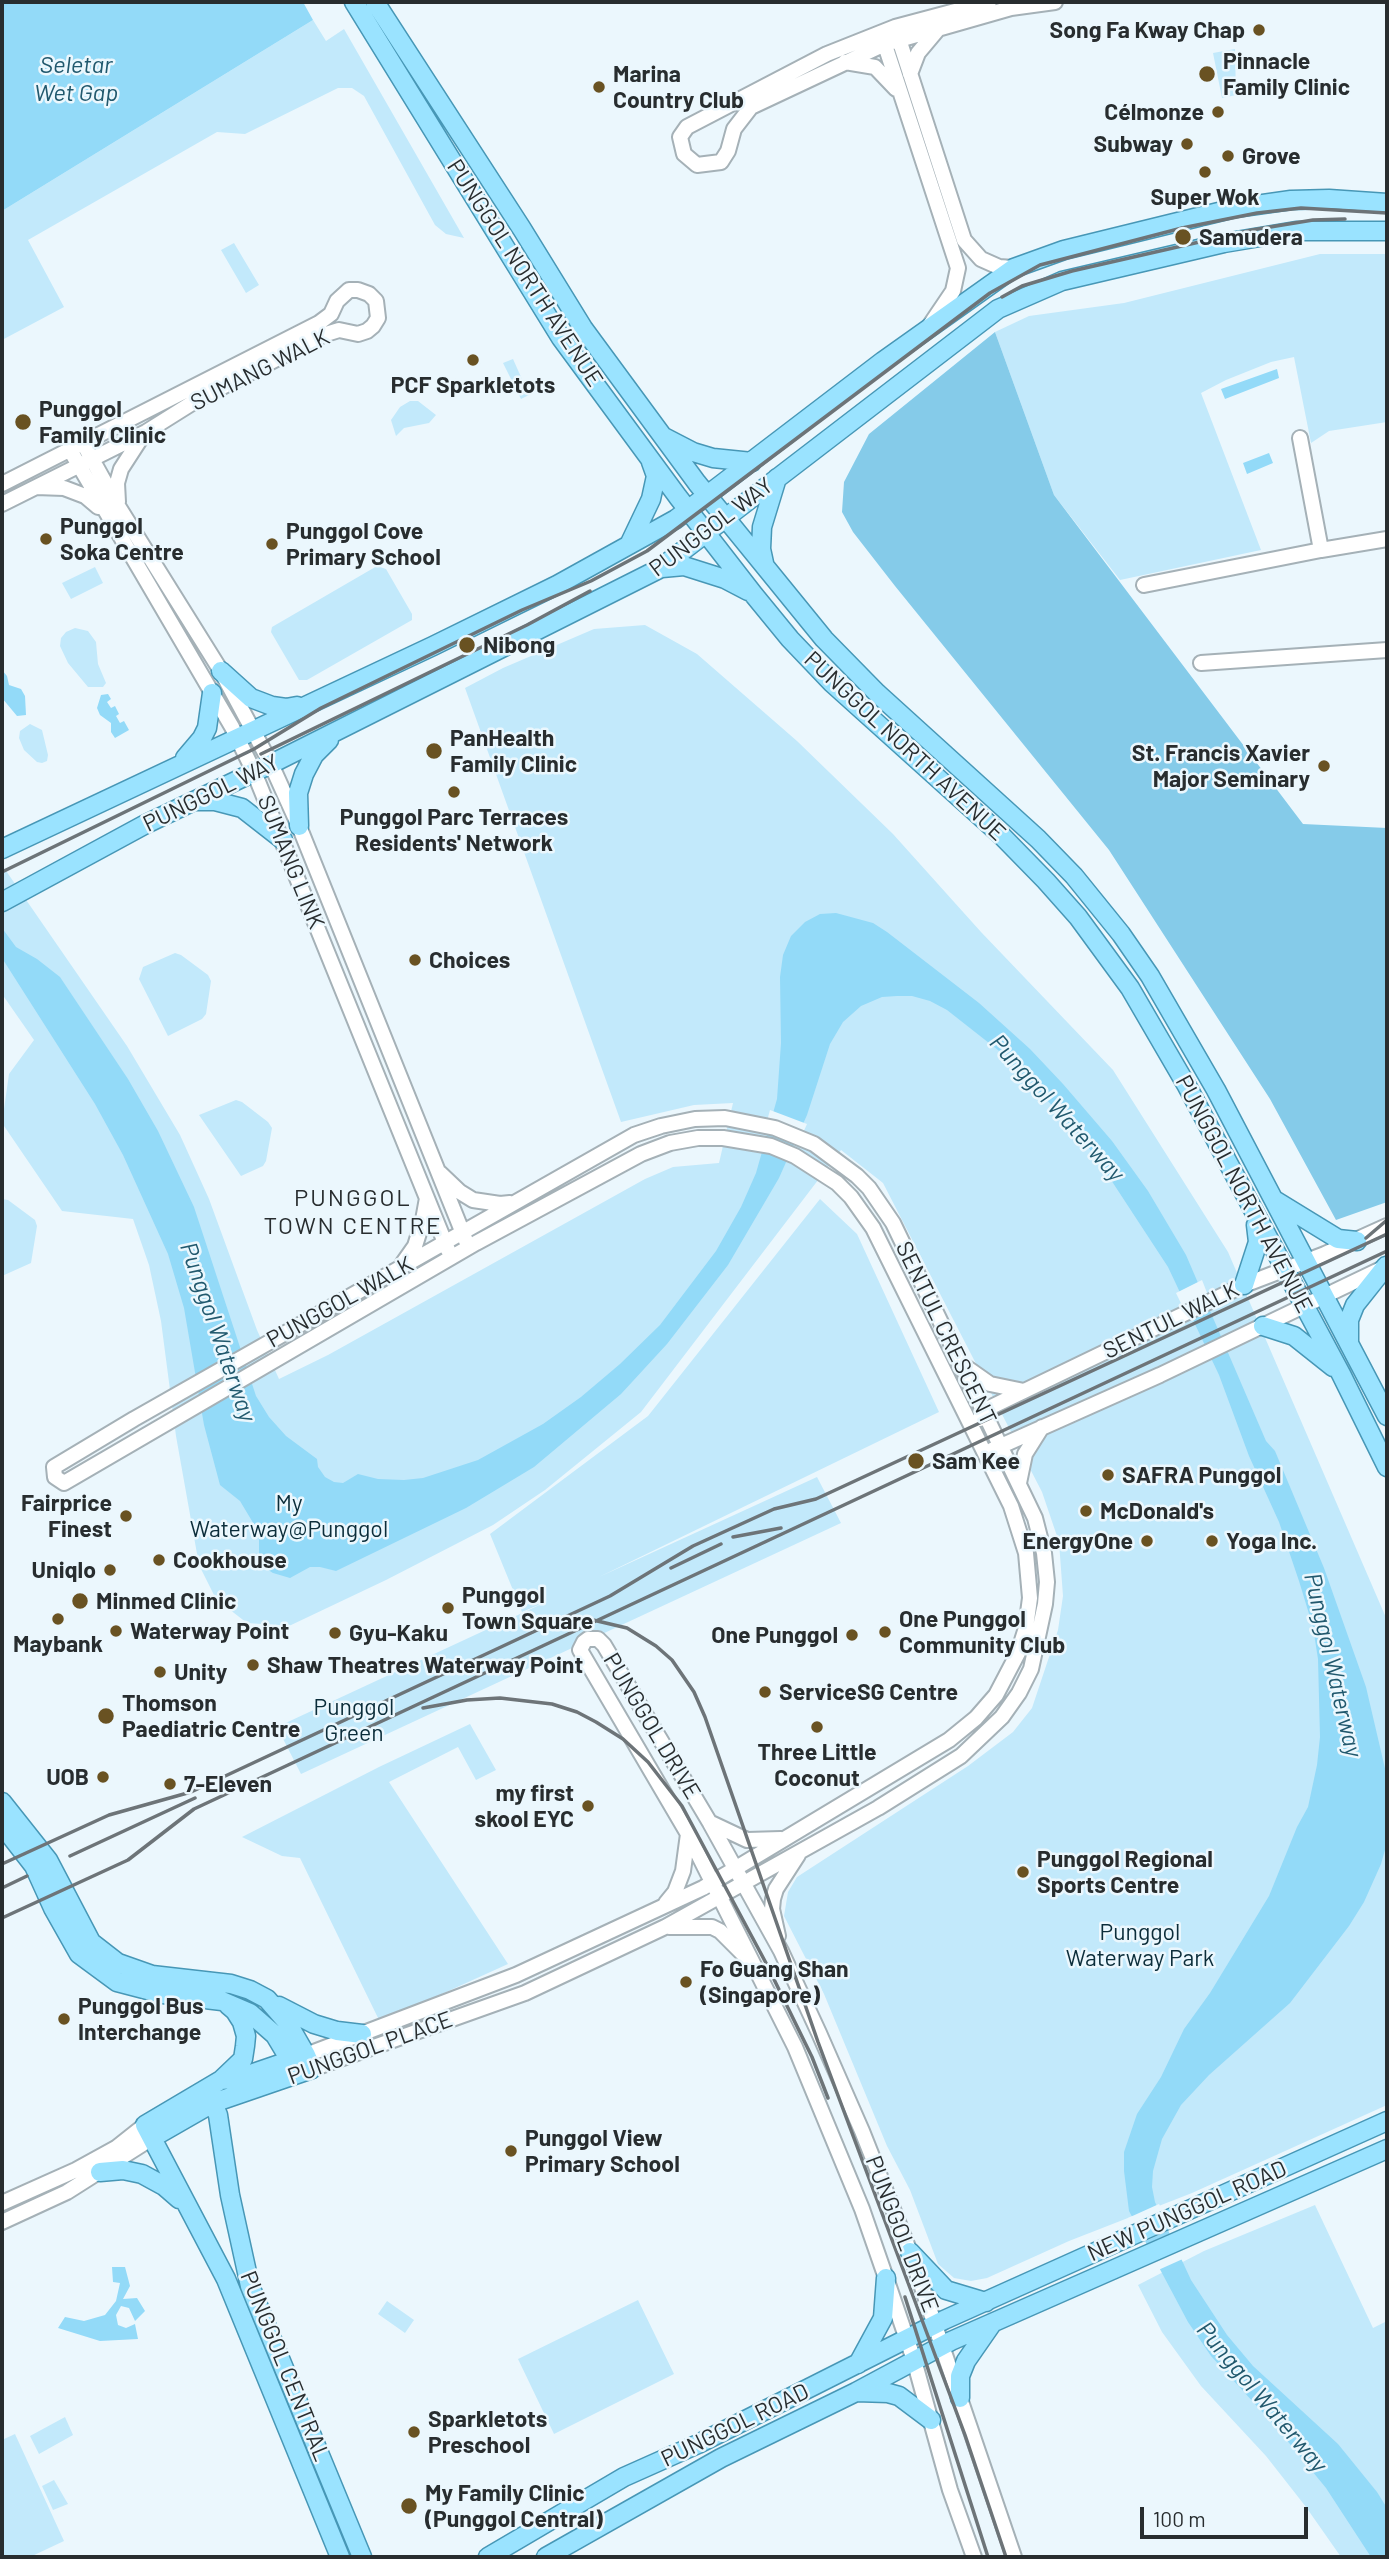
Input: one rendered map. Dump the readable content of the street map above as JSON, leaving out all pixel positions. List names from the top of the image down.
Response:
{
  "streets": {
    "main road": [
      "PUNGGOL NORTH AVENUE",
      "PUNGGOL WAY",
      "PUNGGOL PLACE",
      "NEW PUNGGOL ROAD",
      "PUNGGOL CENTRAL",
      "PUNGGOL ROAD"
    ],
    "street": [
      "SUMANG WALK",
      "SUMANG LINK",
      "PUNGGOL WALK",
      "SENTUL WALK",
      "SENTUL CRESCENT",
      "PUNGGOL DRIVE"
    ]
  },
  "crossings": [
    ["PUNGGOL NORTH AVENUE", "PUNGGOL WAY"],
    ["PUNGGOL NORTH AVENUE", "SENTUL WALK"],
    ["SUMANG WALK", "SUMANG LINK"],
    ["PUNGGOL WAY", "SUMANG LINK"],
    ["SUMANG LINK", "PUNGGOL WALK"],
    ["SUMANG LINK", "SENTUL CRESCENT"],
    ["PUNGGOL WALK", "SENTUL CRESCENT"],
    ["SENTUL WALK", "SENTUL CRESCENT"],
    ["SENTUL CRESCENT", "PUNGGOL DRIVE"],
    ["SENTUL CRESCENT", "PUNGGOL PLACE"],
    ["PUNGGOL DRIVE", "PUNGGOL PLACE"],
    ["PUNGGOL DRIVE", "PUNGGOL ROAD"],
    ["PUNGGOL PLACE", "PUNGGOL CENTRAL"],
    ["NEW PUNGGOL ROAD", "PUNGGOL ROAD"]
  ],
  "districts": ["PUNGGOL TOWN CENTRE"],
  "water": ["Seletar Wet Gap", "Punggol Waterway"],
  "parks": ["My Waterway@Punggol", "Punggol Green", "Punggol Waterway Park"],
  "places": [
    "Song Fa Kway Chap",
    "Pinnacle Family Clinic",
    "Marina Country Club",
    "Célmonze",
    "Subway",
    "Grove",
    "Super Wok",
    "Samudera",
    "PCF Sparkletots",
    "Punggol Family Clinic",
    "Punggol Soka Centre",
    "Punggol Cove Primary School",
    "Nibong",
    "PanHealth Family Clinic",
    "St. Francis Xavier Major Seminary",
    "Punggol Parc Terraces Residents' Network",
    "Choices",
    "Sam Kee",
    "SAFRA Punggol",
    "McDonald's",
    "Fairprice Finest",
    "EnergyOne",
    "Yoga Inc.",
    "Cookhouse",
    "Uniqlo",
    "Minmed Clinic",
    "Punggol Town Square",
    "Maybank",
    "Waterway Point",
    "One Punggol Community Club",
    "Gyu-Kaku",
    "One Punggol",
    "Shaw Theatres Waterway Point",
    "Unity",
    "ServiceSG Centre",
    "Thomson Paediatric Centre",
    "Three Little Coconut",
    "UOB",
    "7-Eleven",
    "my first skool EYC",
    "Punggol Regional Sports Centre",
    "Fo Guang Shan (Singapore)",
    "Punggol Bus Interchange",
    "Punggol View Primary School",
    "Sparkletots Preschool",
    "My Family Clinic (Punggol Central)"
  ],
  "scale_bar": "100 m"
}
